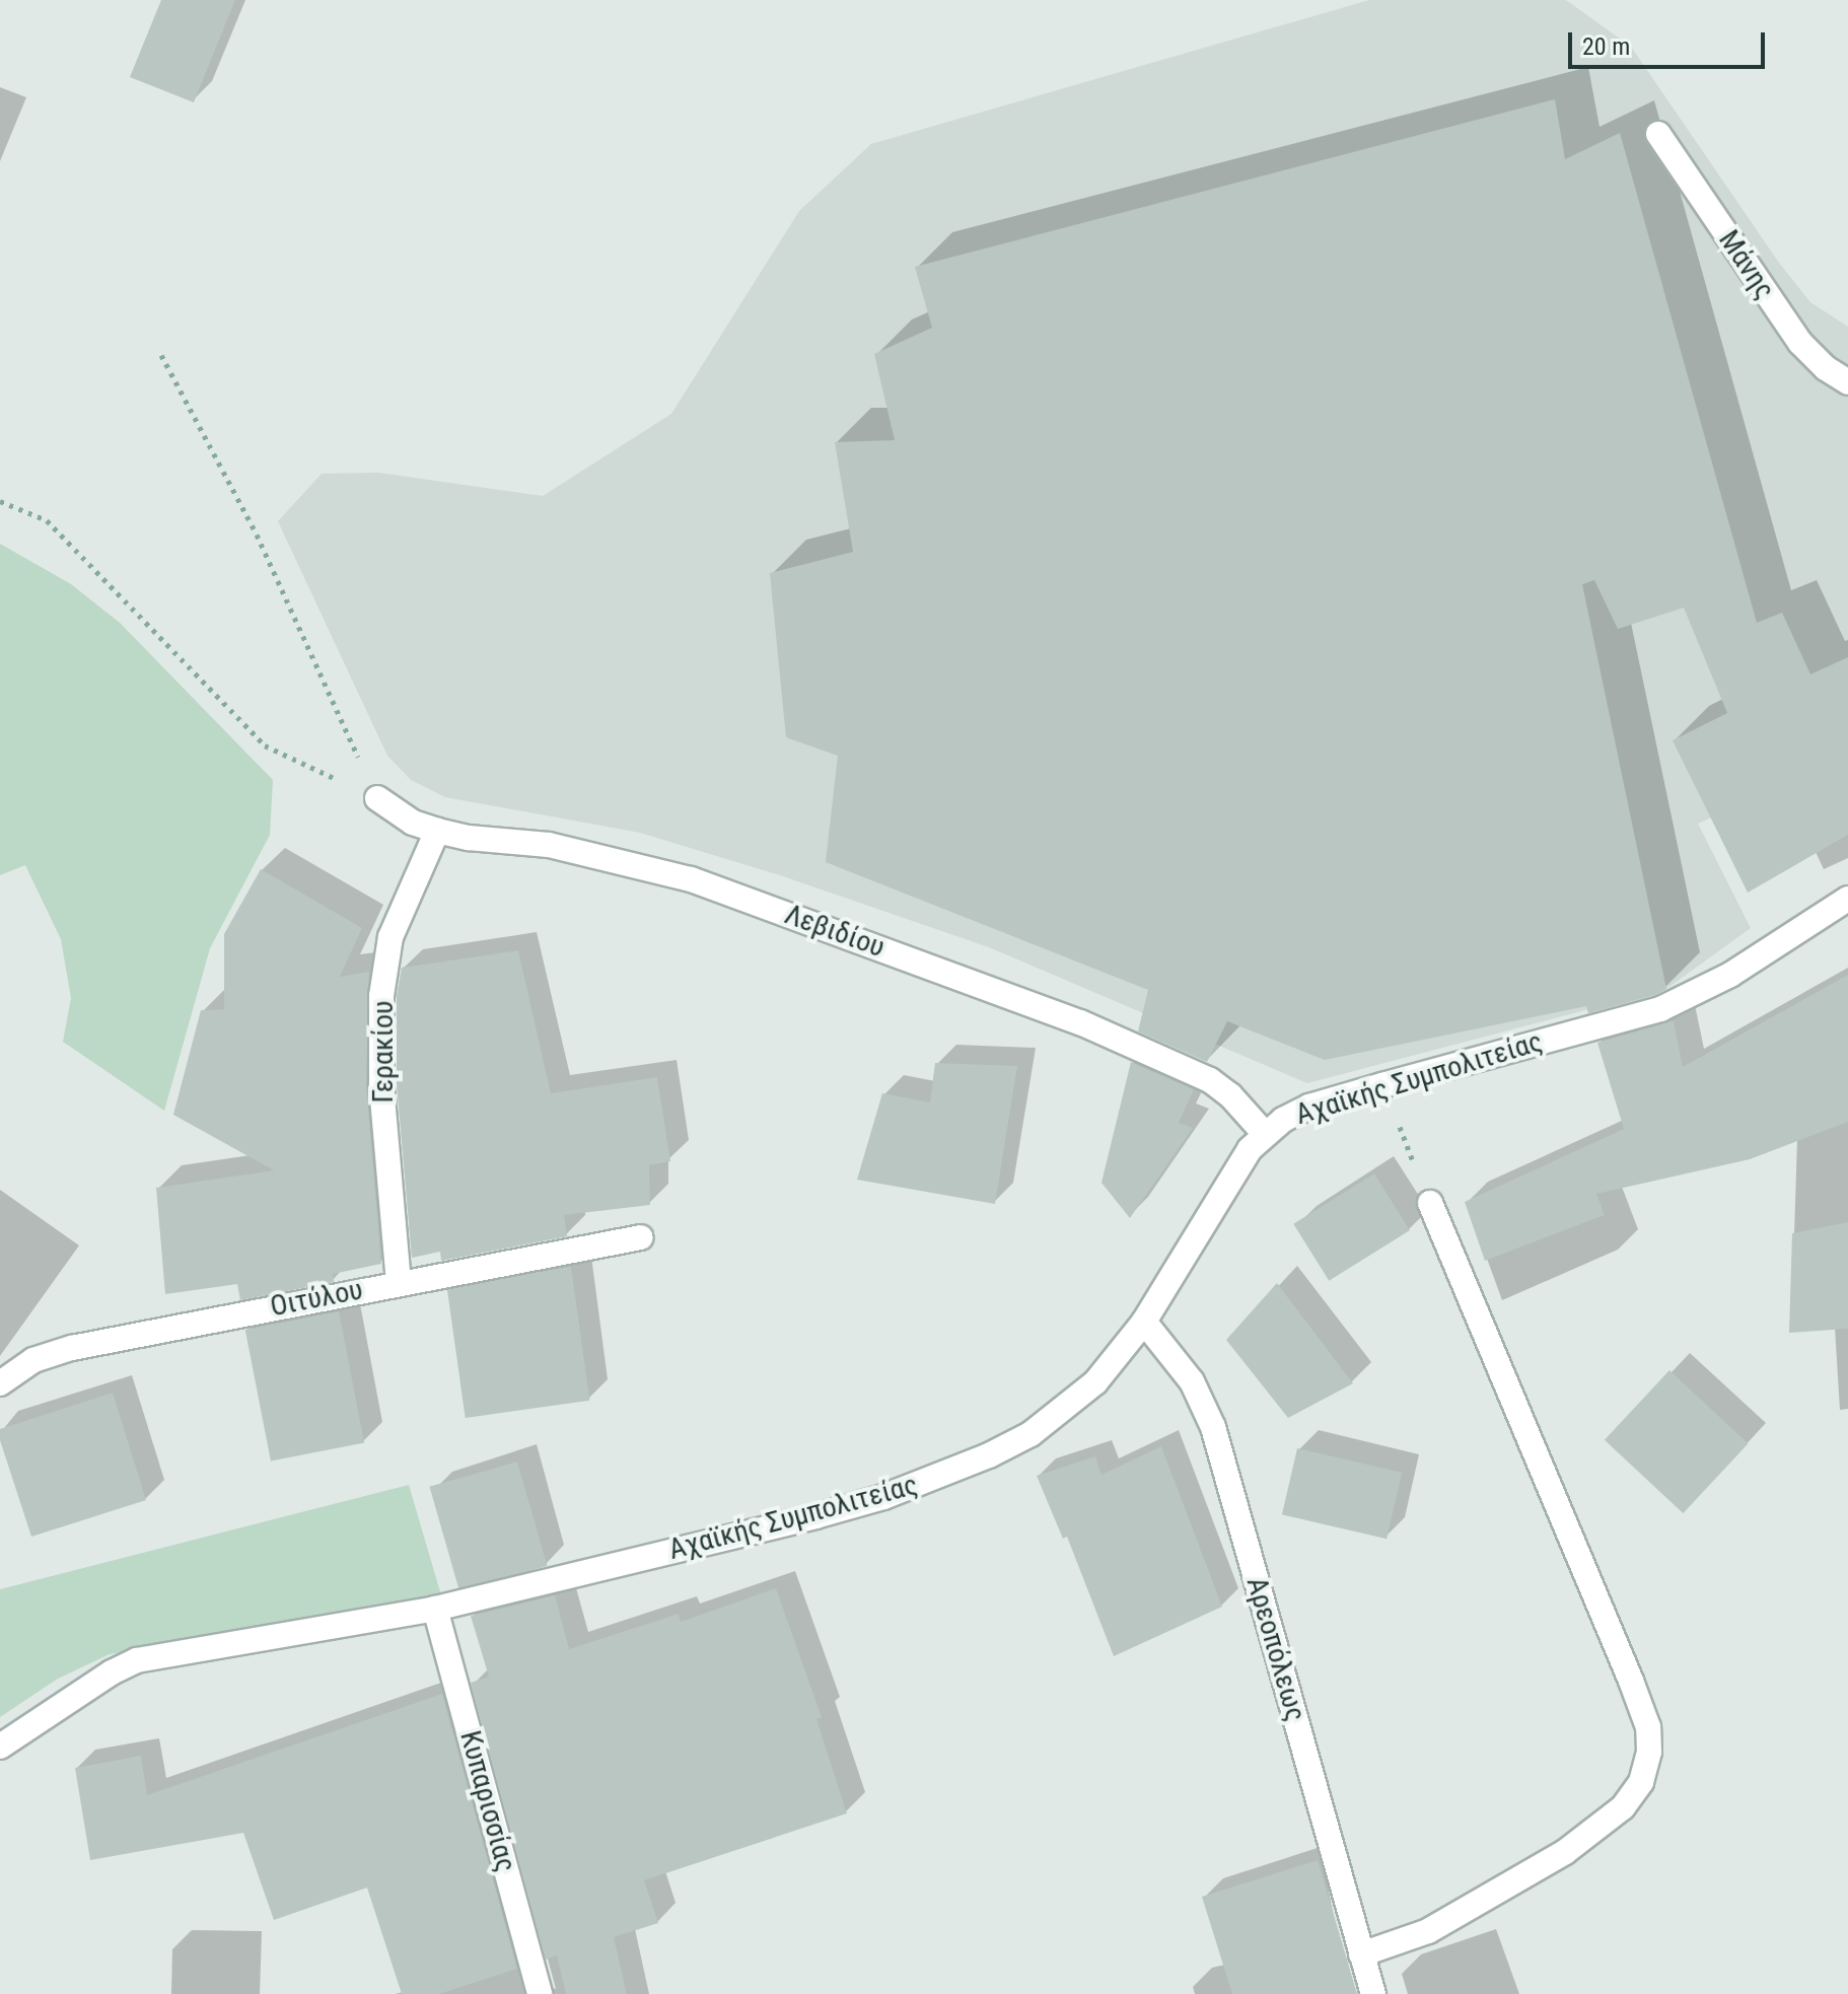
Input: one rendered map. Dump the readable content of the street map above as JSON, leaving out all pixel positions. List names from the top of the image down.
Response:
{
  "streets": {
    "street": [
      "Μάνης",
      "Λεβιδίου",
      "Γερακίου",
      "Αχαϊκής Συμπολιτείας",
      "Οιτύλου",
      "Αρεοπόλεως",
      "Κυπαρισσίας"
    ]
  },
  "crossings": [
    ["Λεβιδίου", "Γερακίου"],
    ["Λεβιδίου", "Αχαϊκής Συμπολιτείας"],
    ["Γερακίου", "Οιτύλου"],
    ["Αχαϊκής Συμπολιτείας", "Αρεοπόλεως"],
    ["Αχαϊκής Συμπολιτείας", "Κυπαρισσίας"]
  ],
  "scale_bar": "20 m"
}
